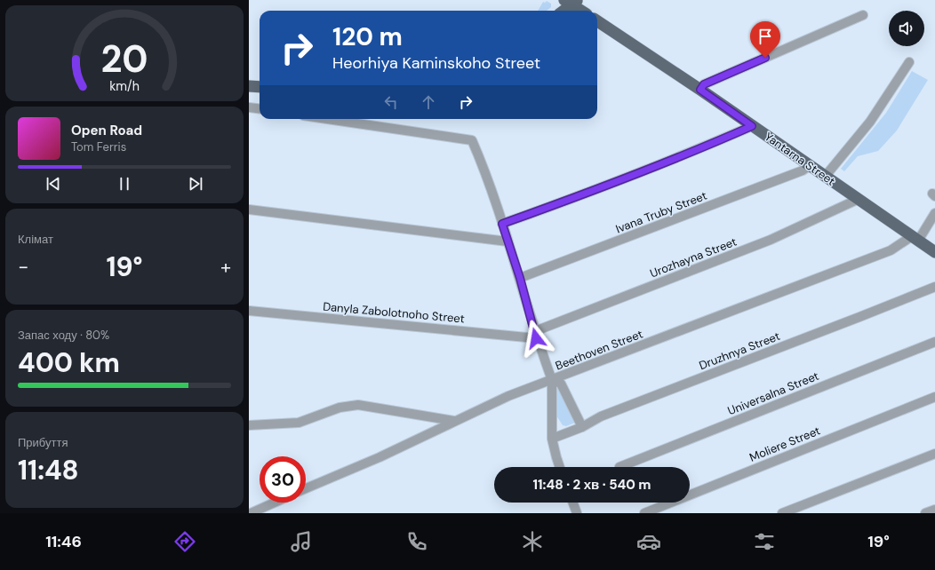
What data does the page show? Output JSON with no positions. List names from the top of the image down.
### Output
{
  "streets": {
    "main road": ["Yantarna Street"],
    "street": [
      "Ivana Truby Street",
      "Urozhayna Street",
      "Danyla Zabolotnoho Street",
      "Beethoven Street",
      "Druzhnya Street",
      "Universalna Street",
      "Moliere Street"
    ]
  },
  "crossings": [
    ["Yantarna Street", "Ivana Truby Street"],
    ["Yantarna Street", "Urozhayna Street"],
    ["Yantarna Street", "Beethoven Street"],
    ["Urozhayna Street", "Danyla Zabolotnoho Street"]
  ],
  "page": {
    "turn": ["120 m", "Heorhiya Kaminskoho Street"],
    "song": ["Open Road", "Tom Ferris"],
    "tile": [
      "Клімат",
      ["Запас ходу · 80%", "400 km"],
      ["Прибуття", "11:48"]
    ],
    "heat": ["−", "19°", "+"],
    "limit": "30",
    "trip": "11:48 · 2 хв · 540 m",
    "tabs": ["11:46", "19°"],
    "gauge": ["20", "km/h"]
  }
}
